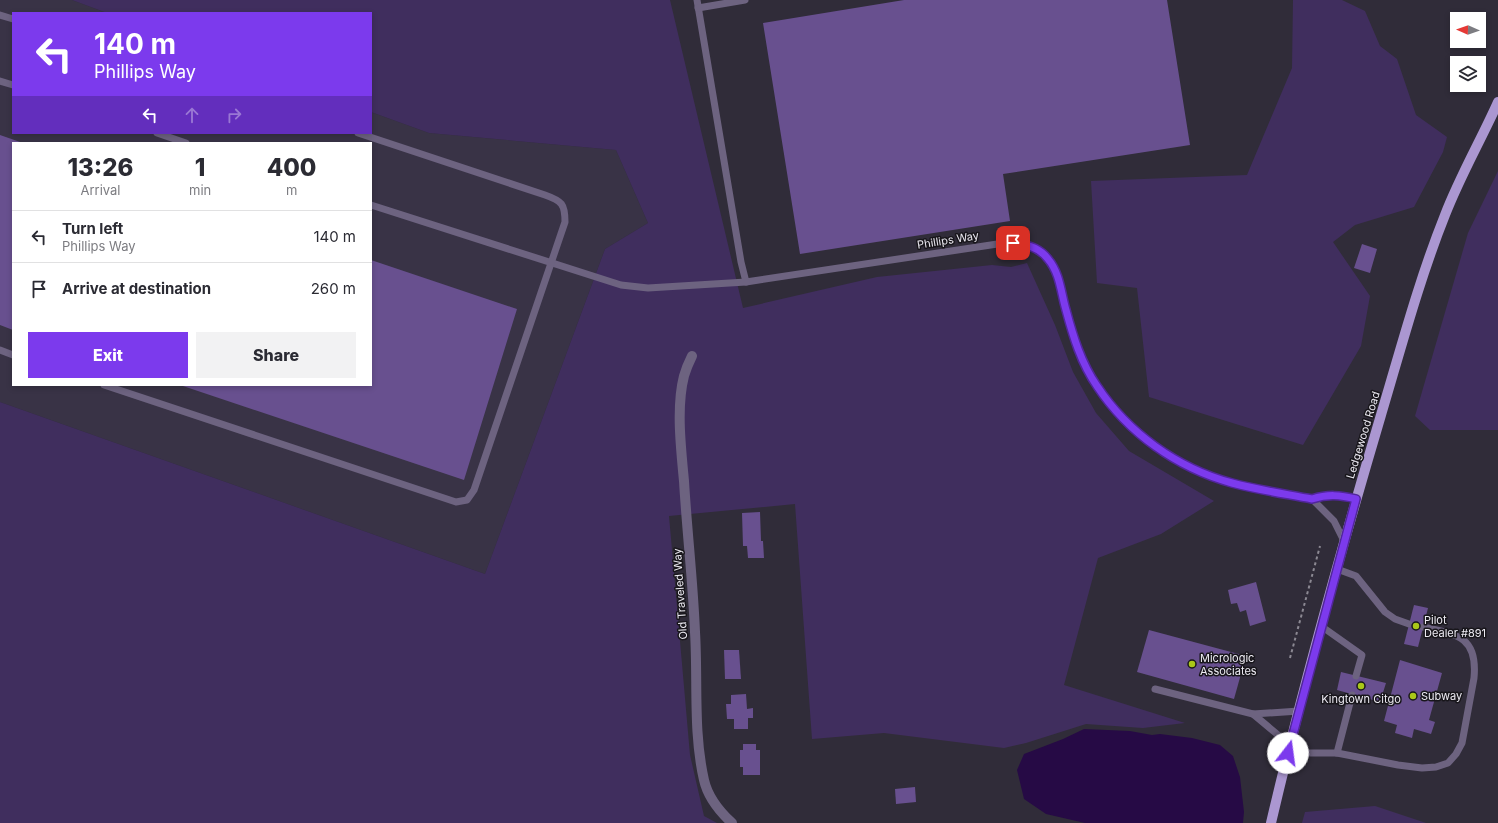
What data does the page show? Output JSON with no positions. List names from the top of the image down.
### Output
{
  "streets": {
    "main road": ["Ledgewood Road"],
    "street": ["Old Traveled Way"],
    "lane": ["Phillips Way"]
  },
  "crossings": [
    ["Phillips Way", "Ledgewood Road"]
  ],
  "places": [
    "Pilot Dealer #891",
    "Micrologic Associates",
    "Kingtown Citgo",
    "Subway"
  ],
  "north": "left",
  "page": {
    "turn": ["140 m", "Phillips Way"],
    "eta": [
      "13:26",
      "Arrival",
      "1",
      "min",
      "400",
      "m"
    ],
    "list": [
      {
        "name": "Turn left",
        "note": "Phillips Way",
        "value": "140 m"
      },
      {
        "name": "Arrive at destination",
        "value": "260 m"
      }
    ],
    "buttons": ["Exit", "Share"]
  }
}
